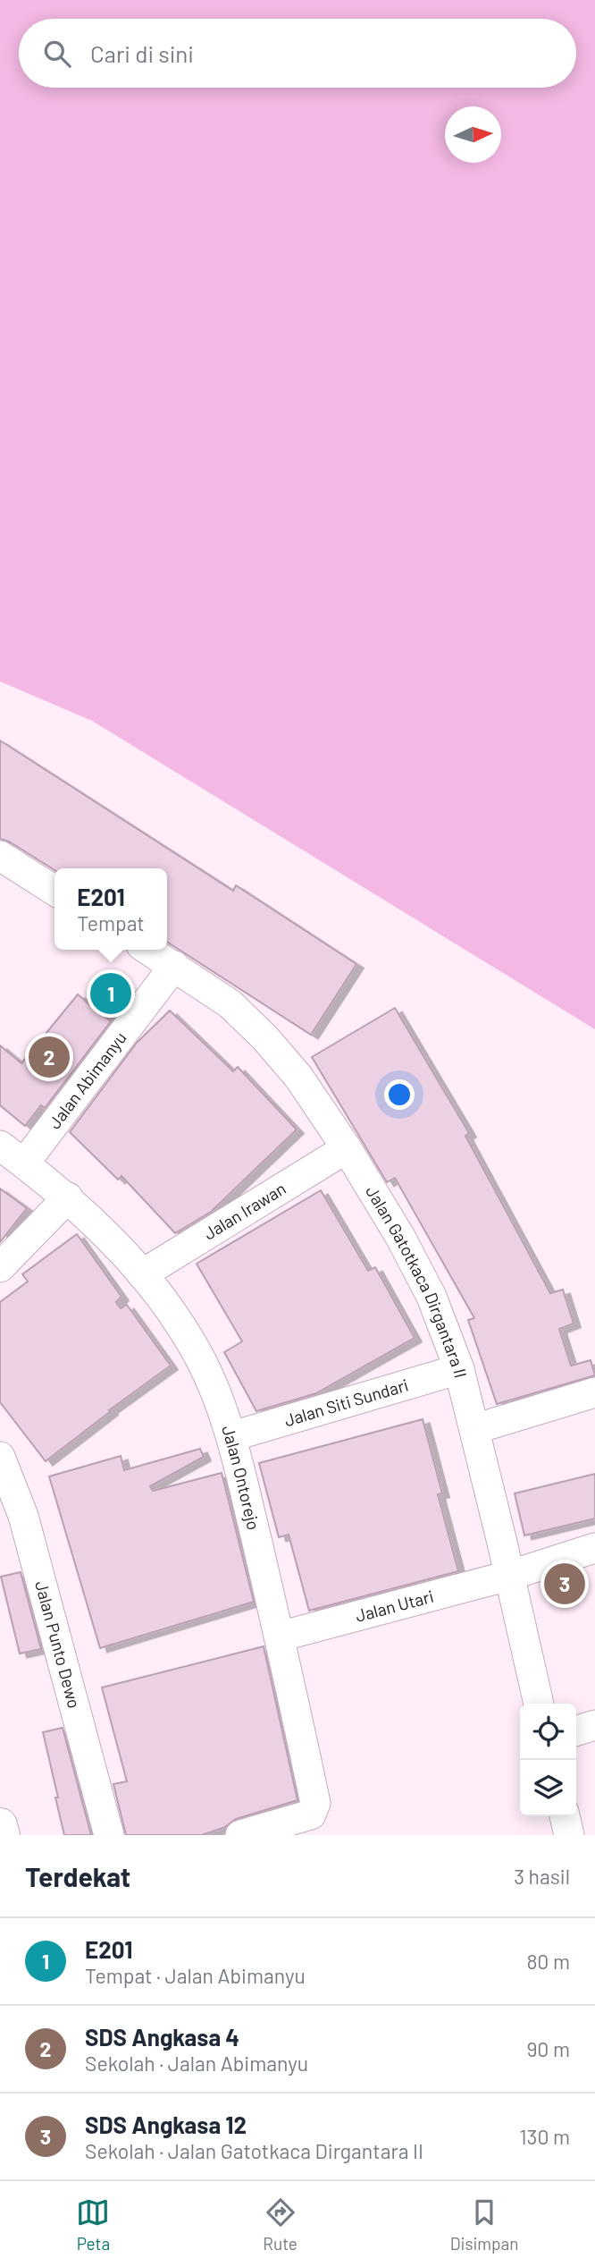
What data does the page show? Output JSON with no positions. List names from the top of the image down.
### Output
{
  "streets": {
    "street": [
      "Jalan Abimanyu",
      "Jalan Irawan",
      "Jalan Gatotkaca Dirgantara II",
      "Jalan Siti Sundari",
      "Jalan Ontorejo",
      "Jalan Utari",
      "Jalan Punto Dewo"
    ]
  },
  "crossings": [
    ["Jalan Abimanyu", "Jalan Gatotkaca Dirgantara II"],
    ["Jalan Abimanyu", "Jalan Ontorejo"],
    ["Jalan Irawan", "Jalan Gatotkaca Dirgantara II"],
    ["Jalan Irawan", "Jalan Ontorejo"],
    ["Jalan Gatotkaca Dirgantara II", "Jalan Siti Sundari"],
    ["Jalan Gatotkaca Dirgantara II", "Jalan Utari"],
    ["Jalan Siti Sundari", "Jalan Ontorejo"],
    ["Jalan Ontorejo", "Jalan Utari"]
  ],
  "north": "right",
  "page": {
    "search": "Cari di sini",
    "popup": ["E201", "Tempat"],
    "pins": ["1", "2", "3"],
    "heading": ["Terdekat", "3 hasil"],
    "list": [
      {
        "mark": "1",
        "name": "E201",
        "note": "Tempat · Jalan Abimanyu",
        "value": "80 m"
      },
      {
        "mark": "2",
        "name": "SDS Angkasa 4",
        "note": "Sekolah · Jalan Abimanyu",
        "value": "90 m"
      },
      {
        "mark": "3",
        "name": "SDS Angkasa 12",
        "note": "Sekolah · Jalan Gatotkaca Dirgantara II",
        "value": "130 m"
      }
    ],
    "nav": ["Peta", "Rute", "Disimpan"]
  }
}
